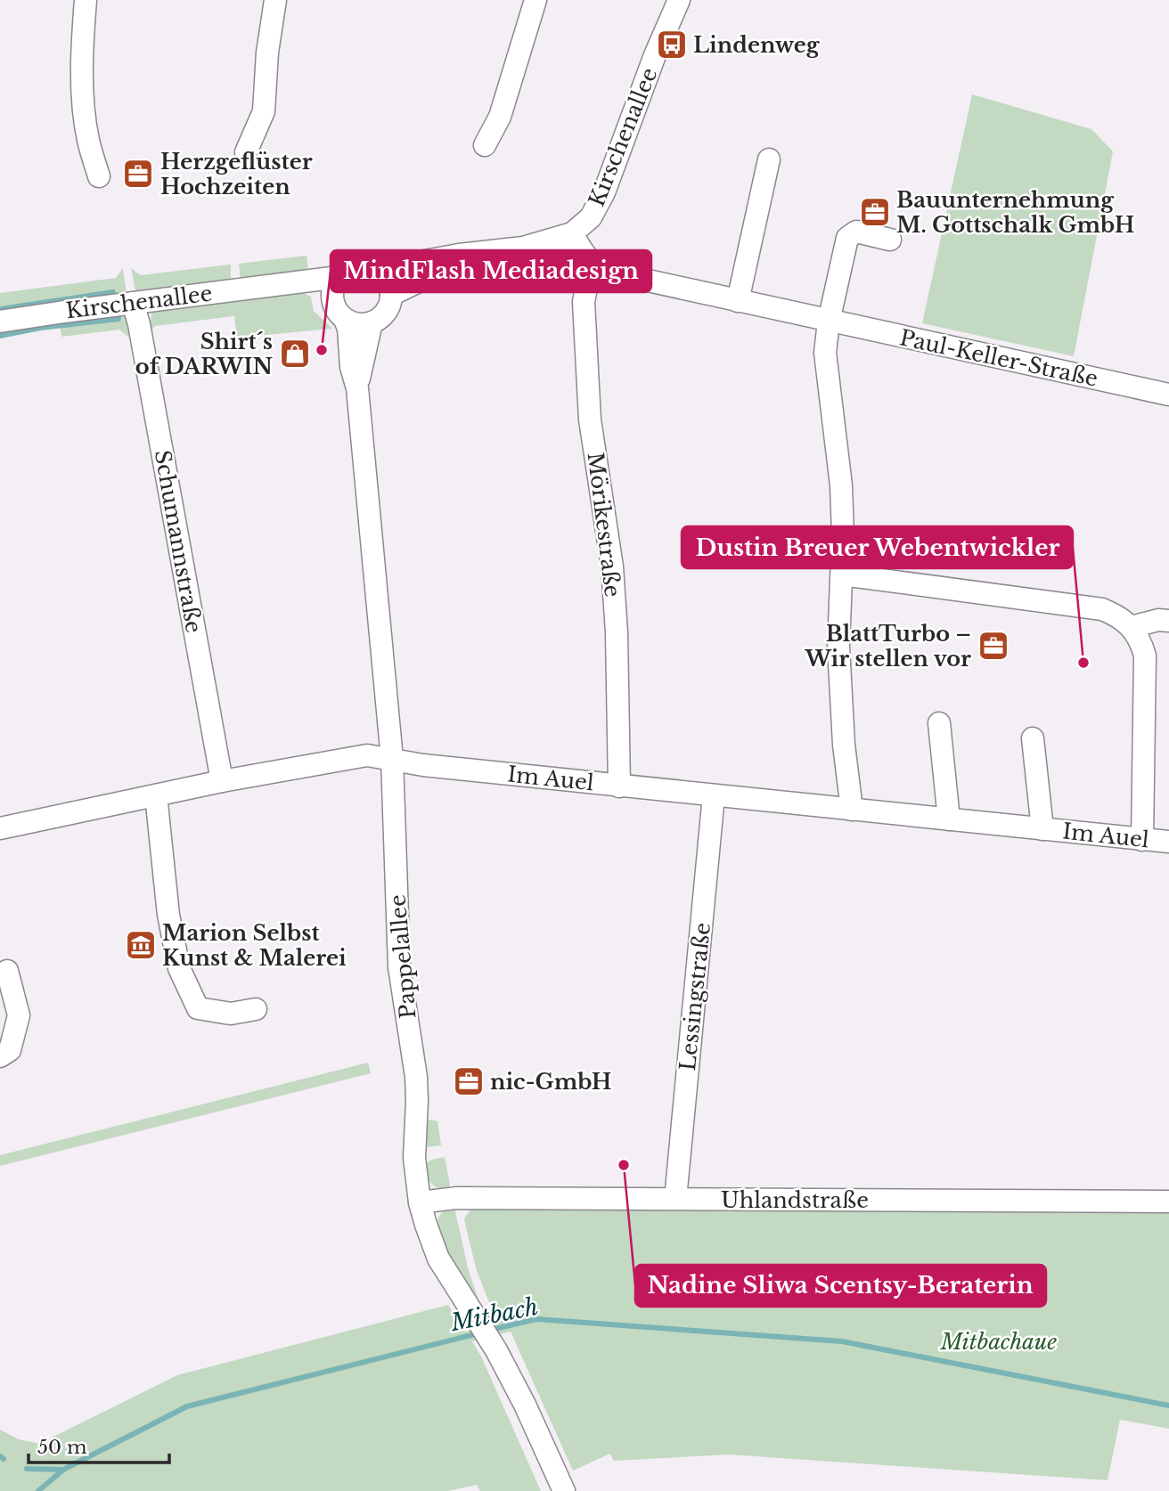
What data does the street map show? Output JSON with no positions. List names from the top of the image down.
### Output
{
  "streets": {
    "street": [
      "Kirschenallee",
      "Paul-Keller-Straße",
      "Mörikestraße",
      "Schumannstraße",
      "Im Auel",
      "Pappelallee",
      "Lessingstraße",
      "Uhlandstraße"
    ]
  },
  "crossings": [
    ["Kirschenallee", "Schumannstraße"],
    ["Kirschenallee", "Pappelallee"],
    ["Paul-Keller-Straße", "Mörikestraße"],
    ["Mörikestraße", "Im Auel"],
    ["Schumannstraße", "Im Auel"],
    ["Im Auel", "Pappelallee"],
    ["Im Auel", "Lessingstraße"],
    ["Pappelallee", "Uhlandstraße"],
    ["Lessingstraße", "Uhlandstraße"]
  ],
  "water": ["Mitbach"],
  "parks": ["Mitbachaue"],
  "places": {
    "bus stop": ["Lindenweg"],
    "office": [
      "Herzgeflüster Hochzeiten",
      "Bauunternehmung M. Gottschalk GmbH",
      "BlattTurbo – Wir stellen vor",
      "nic-GmbH"
    ],
    "other": ["MindFlash Mediadesign", "Dustin Breuer Webentwickler", "Nadine Sliwa Scentsy-Beraterin"],
    "shop": ["Shirt´s of DARWIN"],
    "museum": ["Marion Selbst Kunst & Malerei"]
  },
  "scale_bar": "50 m"
}
